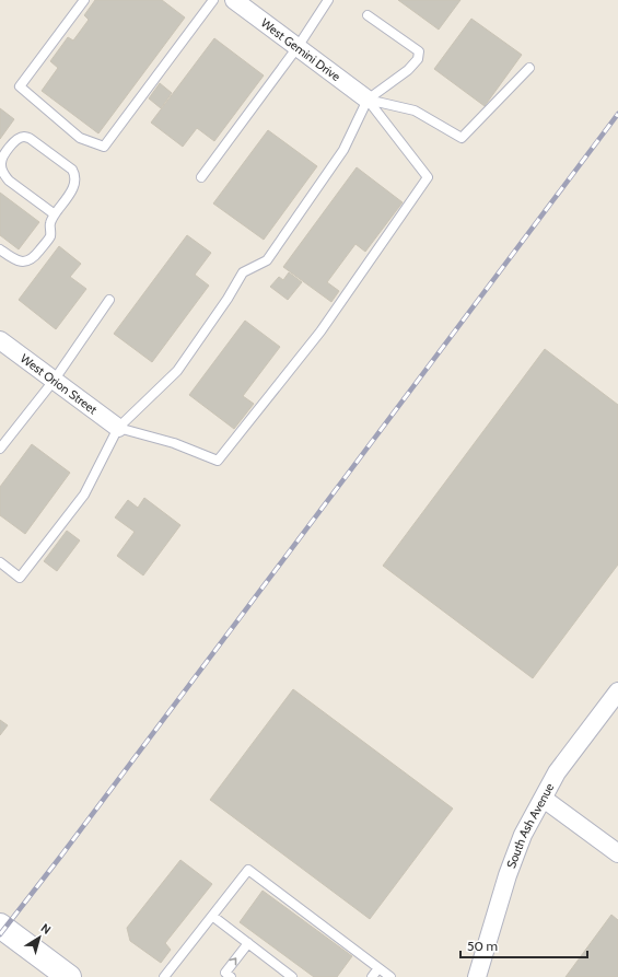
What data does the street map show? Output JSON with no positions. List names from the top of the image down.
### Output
{
  "streets": {
    "street": ["West Gemini Drive", "West Orion Street", "South Ash Avenue"]
  },
  "scale_bar": "50 m",
  "north": "top right"
}
